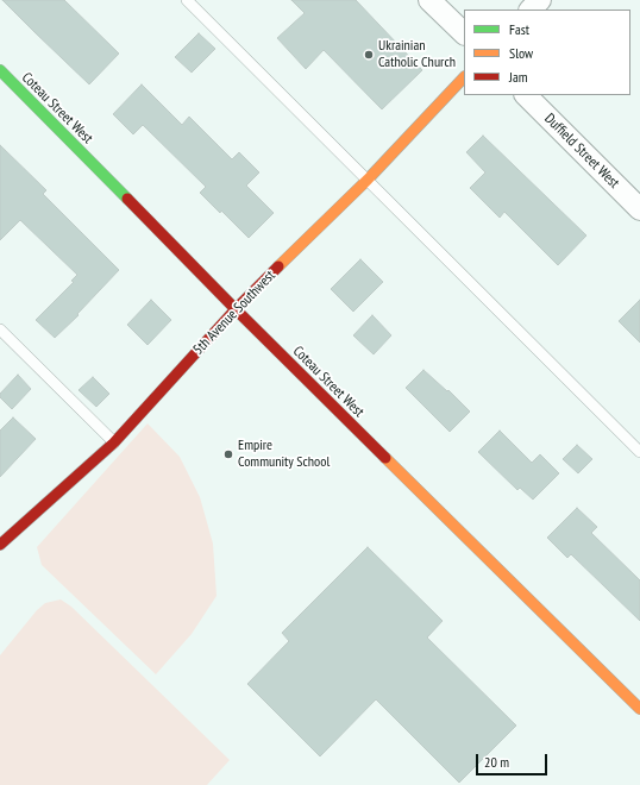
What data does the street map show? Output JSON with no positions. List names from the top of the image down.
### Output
{
  "streets": {
    "street": ["Coteau Street West", "Duffield Street West", "5th Avenue Southwest"]
  },
  "crossings": [
    ["Coteau Street West", "5th Avenue Southwest"]
  ],
  "places": ["Ukrainian Catholic Church", "Empire Community School"],
  "legend": ["Fast", "Slow", "Jam"],
  "scale_bar": "20 m"
}
